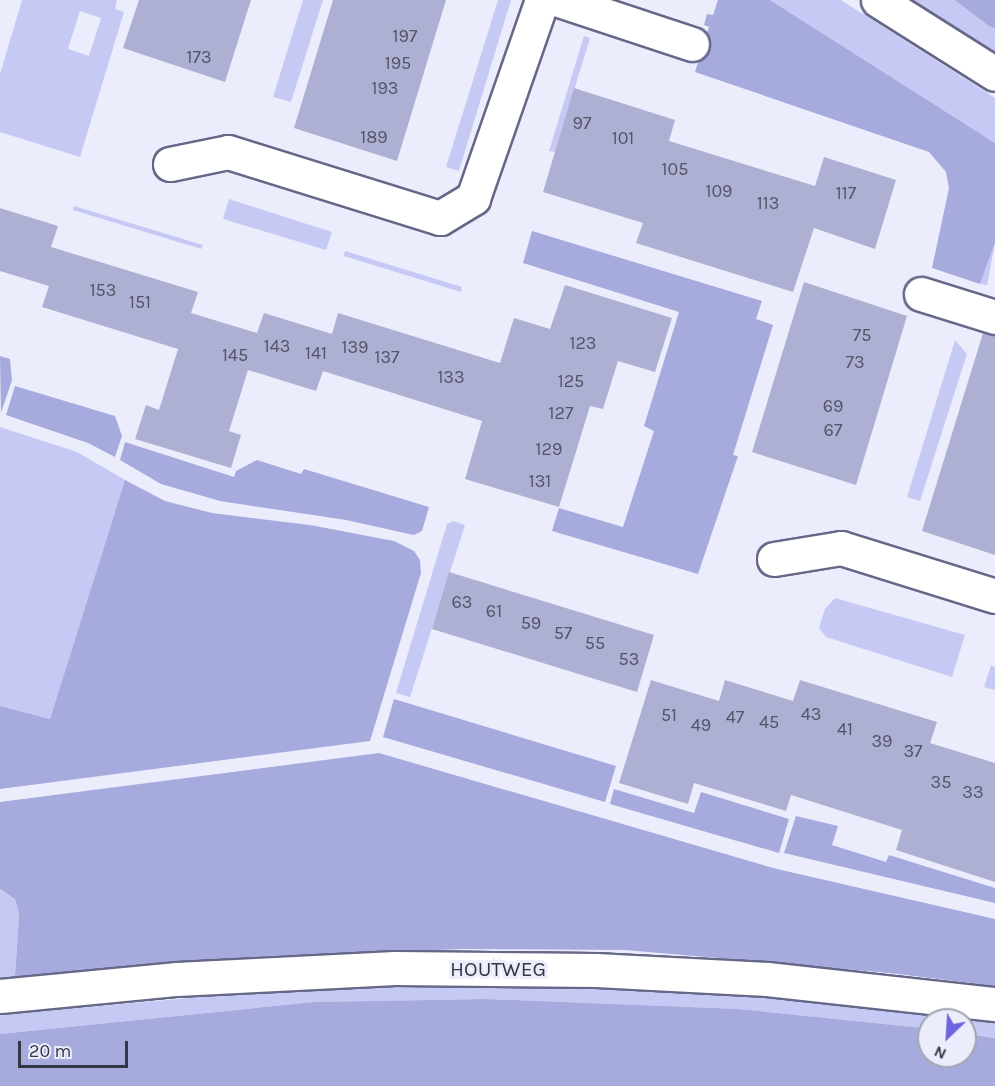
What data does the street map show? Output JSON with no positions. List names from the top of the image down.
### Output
{
  "streets": {
    "street": ["HOUTWEG"]
  },
  "house_numbers": [
    "197",
    "173",
    "195",
    "193",
    "97",
    "189",
    "101",
    "105",
    "109",
    "117",
    "113",
    "153",
    "151",
    "75",
    "123",
    "143",
    "139",
    "141",
    "145",
    "137",
    "73",
    "133",
    "125",
    "69",
    "127",
    "67",
    "129",
    "131",
    "63",
    "61",
    "59",
    "57",
    "55",
    "53",
    "43",
    "51",
    "47",
    "45",
    "49",
    "41",
    "39",
    "37",
    "35",
    "33"
  ],
  "scale_bar": "20 m",
  "north": "bottom left"
}
